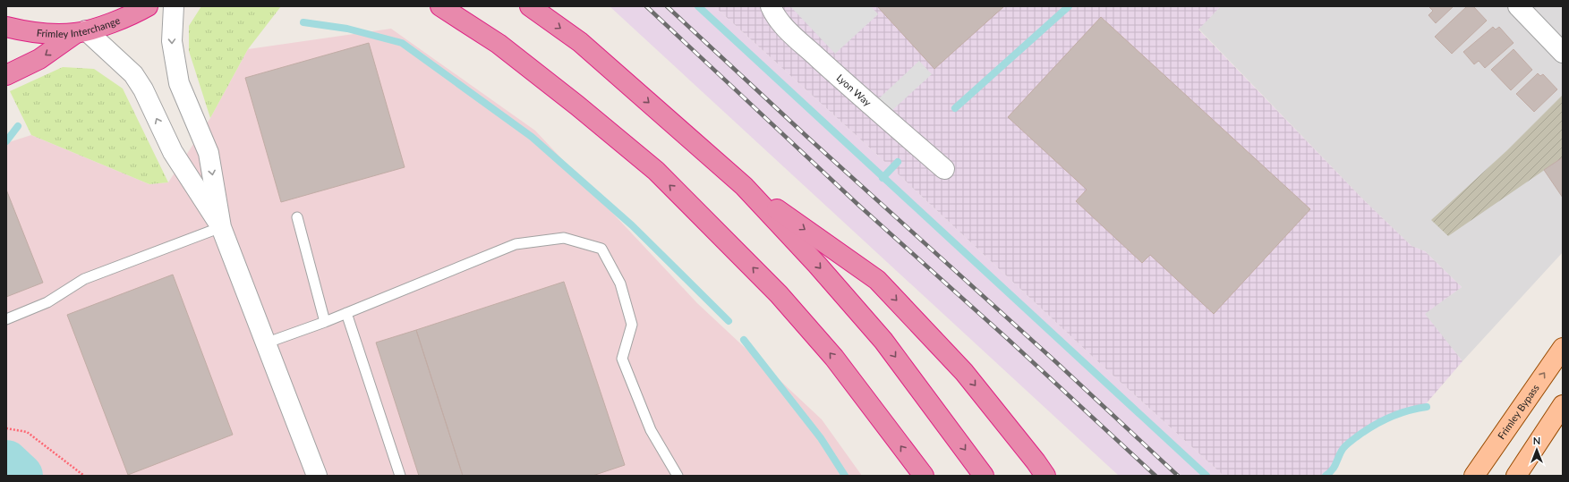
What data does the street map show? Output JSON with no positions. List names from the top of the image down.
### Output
{
  "streets": {
    "highway": ["Frimley Interchange"],
    "main road": ["Frimley Bypass"],
    "street": ["Lyon Way"]
  },
  "north": "top"
}
